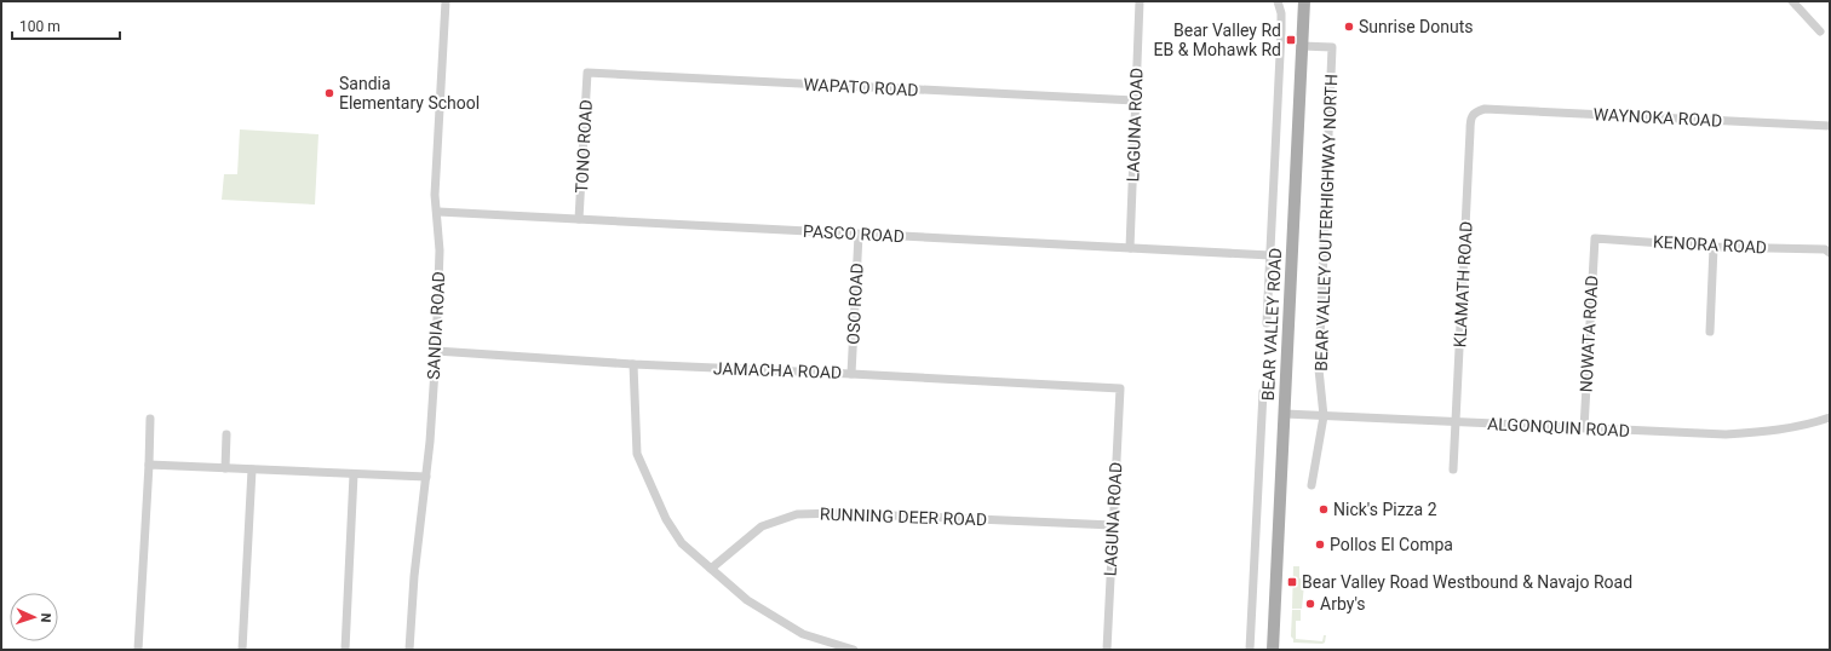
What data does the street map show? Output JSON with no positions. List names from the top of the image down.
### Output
{
  "streets": {
    "main road": ["BEAR VALLEY ROAD"],
    "street": [
      "WAPATO ROAD",
      "WAYNOKA ROAD",
      "LAGUNA ROAD",
      "TONO ROAD",
      "BEAR VALLEY OUTERHIGHWAY NORTH",
      "PASCO ROAD",
      "KENORA ROAD",
      "KLAMATH ROAD",
      "OSO ROAD",
      "SANDIA ROAD",
      "NOWATA ROAD",
      "JAMACHA ROAD",
      "ALGONQUIN ROAD",
      "RUNNING DEER ROAD"
    ]
  },
  "crossings": [
    ["WAPATO ROAD", "LAGUNA ROAD"],
    ["WAPATO ROAD", "TONO ROAD"],
    ["WAYNOKA ROAD", "KLAMATH ROAD"],
    ["LAGUNA ROAD", "PASCO ROAD"],
    ["LAGUNA ROAD", "JAMACHA ROAD"],
    ["LAGUNA ROAD", "RUNNING DEER ROAD"],
    ["TONO ROAD", "PASCO ROAD"],
    ["BEAR VALLEY OUTERHIGHWAY NORTH", "BEAR VALLEY ROAD"],
    ["BEAR VALLEY OUTERHIGHWAY NORTH", "ALGONQUIN ROAD"],
    ["PASCO ROAD", "OSO ROAD"],
    ["PASCO ROAD", "SANDIA ROAD"],
    ["KENORA ROAD", "NOWATA ROAD"],
    ["KLAMATH ROAD", "ALGONQUIN ROAD"],
    ["OSO ROAD", "JAMACHA ROAD"],
    ["BEAR VALLEY ROAD", "ALGONQUIN ROAD"],
    ["SANDIA ROAD", "JAMACHA ROAD"],
    ["NOWATA ROAD", "ALGONQUIN ROAD"]
  ],
  "places": {
    "other": [
      "Sunrise Donuts",
      "Sandia Elementary School",
      "Nick's Pizza 2",
      "Pollos El Compa",
      "Arby's"
    ],
    "transit": ["Bear Valley Rd EB & Mohawk Rd", "Bear Valley Road Westbound & Navajo Road"]
  },
  "scale_bar": "100 m",
  "north": "right"
}
